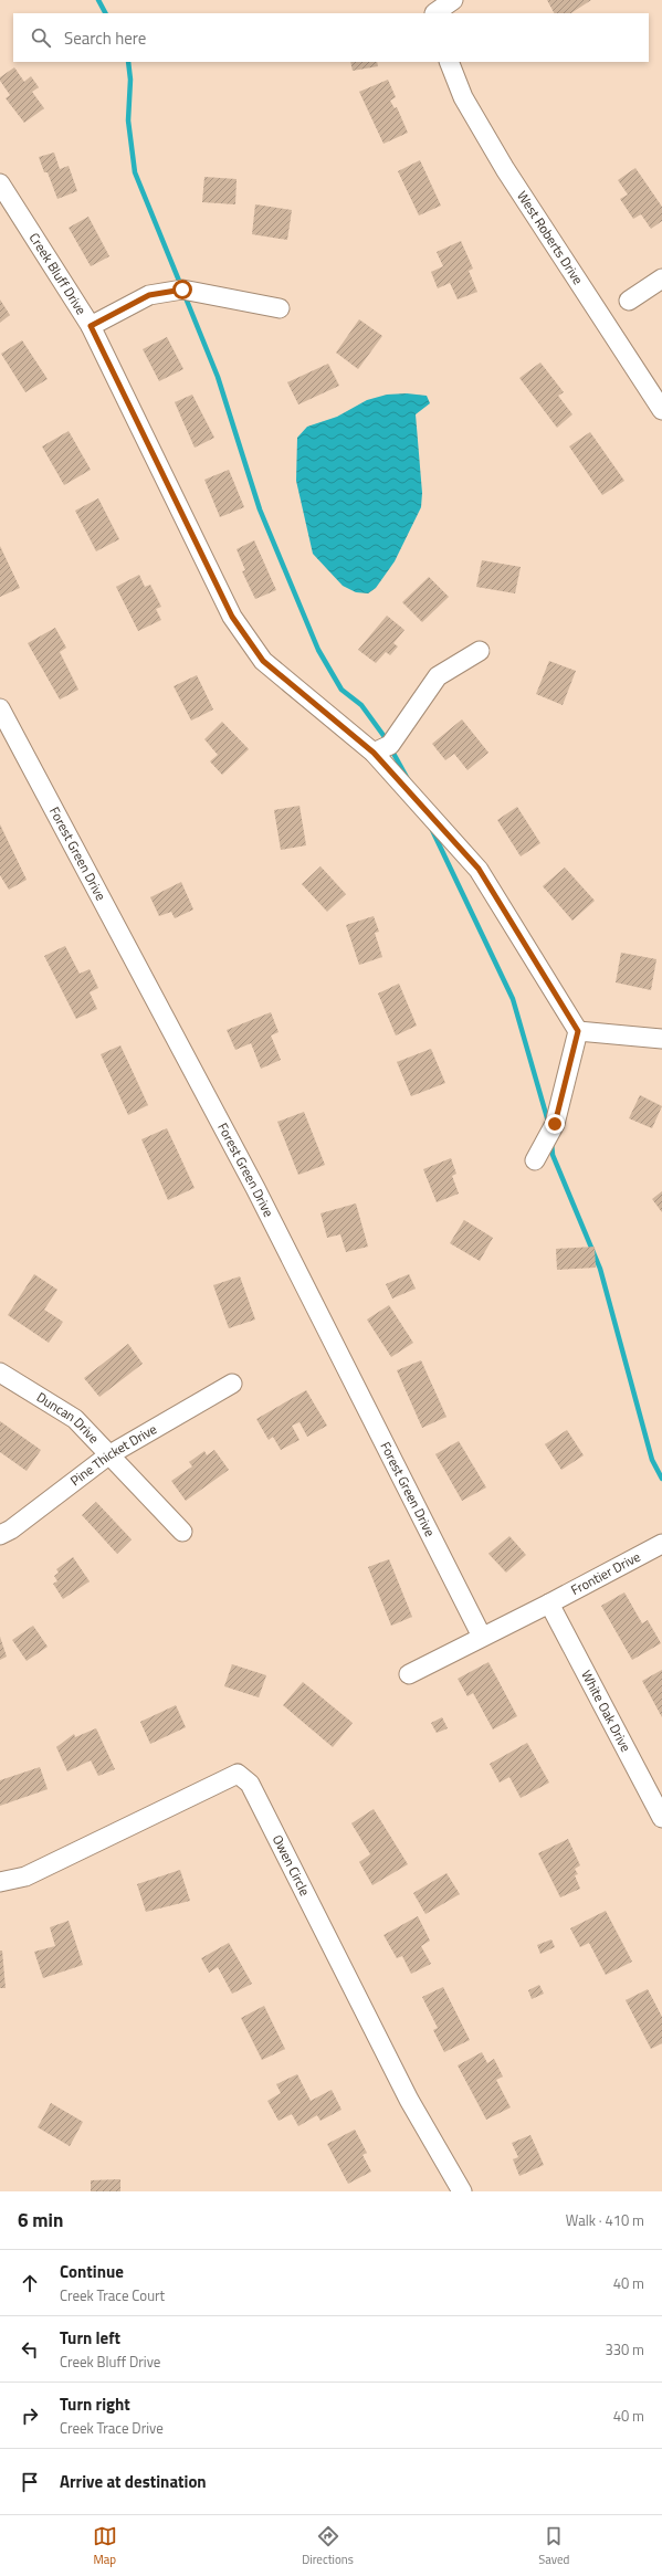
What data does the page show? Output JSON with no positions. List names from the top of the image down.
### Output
{
  "streets": {
    "street": [
      "West Roberts Drive",
      "Creek Bluff Drive",
      "Forest Green Drive",
      "Duncan Drive",
      "Pine Thicket Drive",
      "Frontier Drive",
      "White Oak Drive",
      "Owen Circle"
    ]
  },
  "crossings": [
    ["Forest Green Drive", "Frontier Drive"],
    ["Duncan Drive", "Pine Thicket Drive"],
    ["Frontier Drive", "White Oak Drive"]
  ],
  "page": {
    "search": "Search here",
    "heading": ["6 min", "Walk · 410 m"],
    "list": [
      ["Continue", "Creek Trace Court", "40 m"],
      ["Turn left", "Creek Bluff Drive", "330 m"],
      ["Turn right", "Creek Trace Drive", "40 m"],
      "Arrive at destination"
    ],
    "nav": ["Map", "Directions", "Saved"]
  }
}
